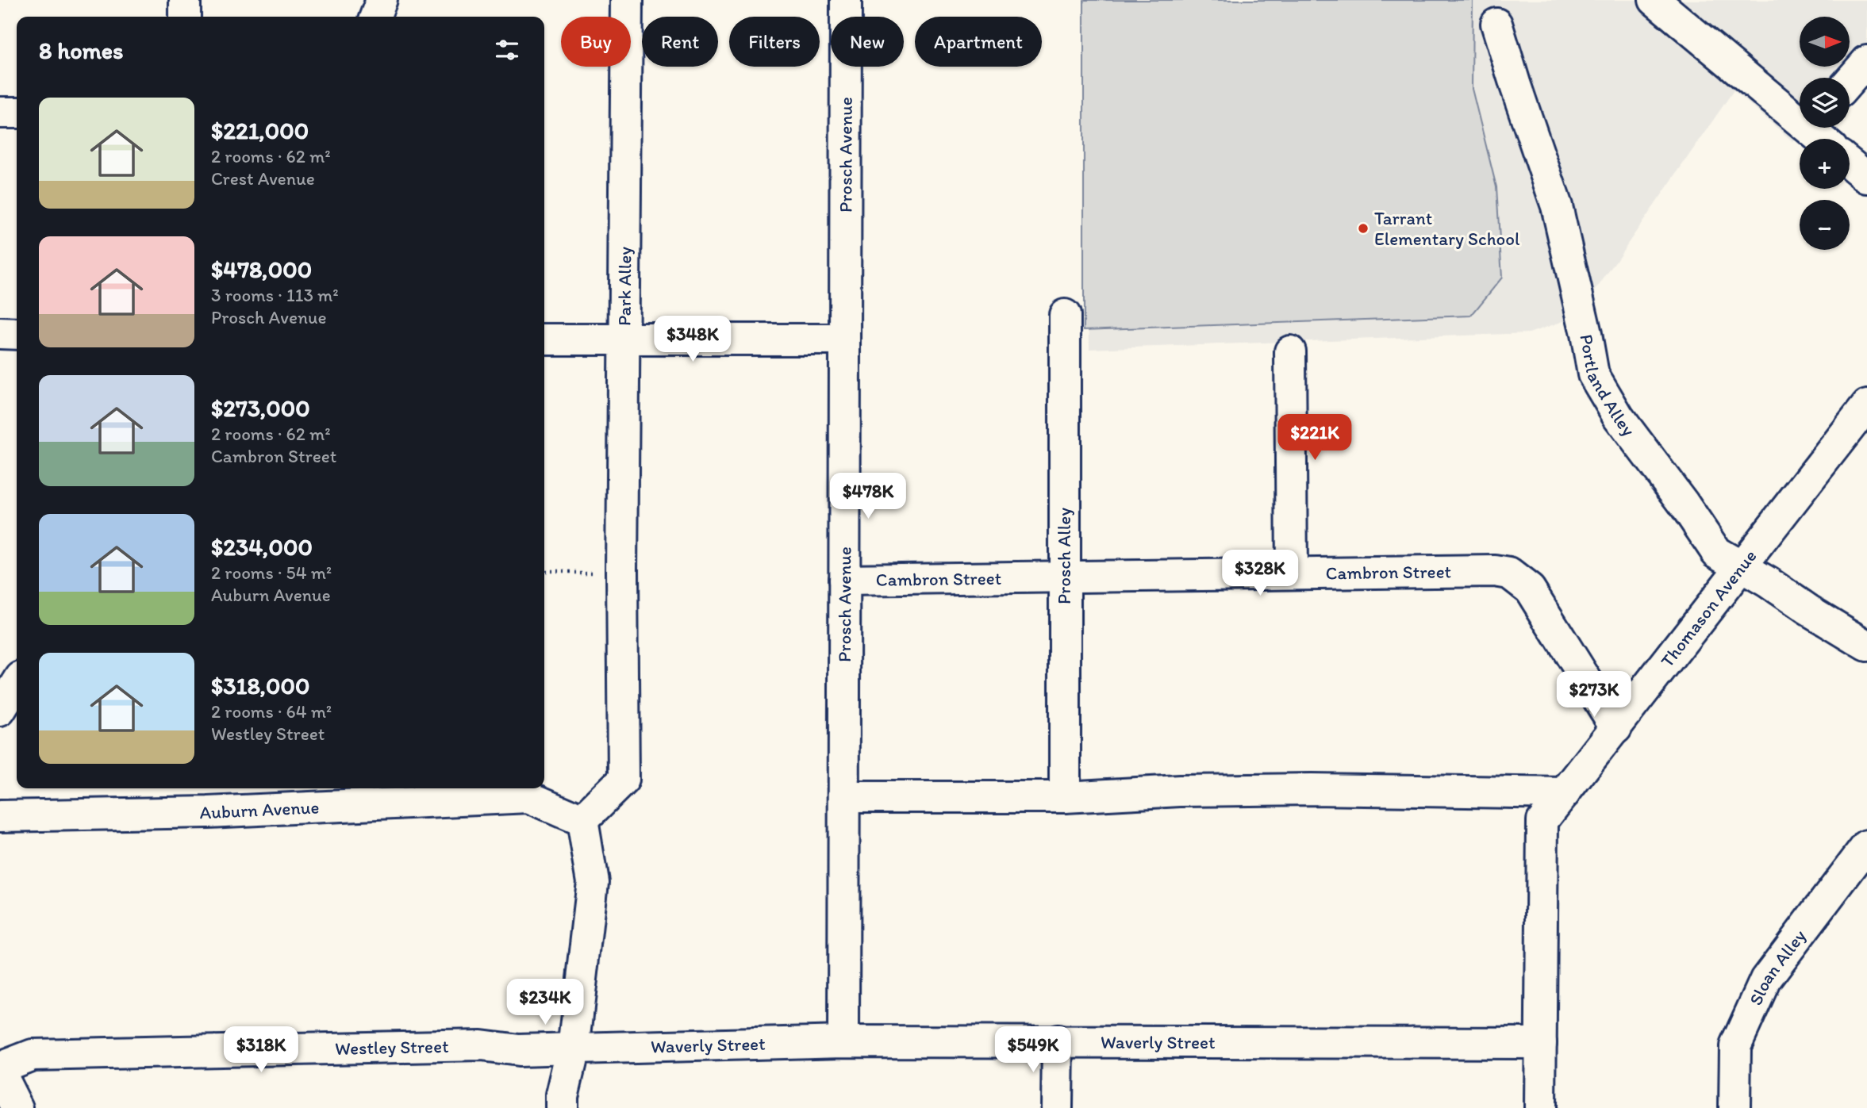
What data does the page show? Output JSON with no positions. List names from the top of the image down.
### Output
{
  "streets": {
    "street": [
      "Prosch Avenue",
      "Park Alley",
      "Portland Alley",
      "Prosch Alley",
      "Cambron Street",
      "Thomason Avenue",
      "Auburn Avenue",
      "Sloan Alley",
      "Waverly Street",
      "Westley Street"
    ]
  },
  "crossings": [
    ["Prosch Avenue", "Cambron Street"],
    ["Prosch Avenue", "Waverly Street"],
    ["Park Alley", "Auburn Avenue"],
    ["Portland Alley", "Thomason Avenue"],
    ["Prosch Alley", "Cambron Street"],
    ["Cambron Street", "Thomason Avenue"],
    ["Thomason Avenue", "Waverly Street"],
    ["Waverly Street", "Westley Street"]
  ],
  "places": ["Tarrant Elementary School"],
  "north": "right",
  "page": {
    "map_buttons": ["+", "−"],
    "chip": [
      "Buy",
      "Rent",
      "Filters",
      "New",
      "Apartment"
    ],
    "heading": "8 homes",
    "list": [
      {
        "name": "$221,000",
        "note": "2 rooms · 62 m² · Crest Avenue"
      },
      {
        "name": "$478,000",
        "note": "3 rooms · 113 m² · Prosch Avenue"
      },
      {
        "name": "$273,000",
        "note": "2 rooms · 62 m² · Cambron Street"
      },
      {
        "name": "$234,000",
        "note": "2 rooms · 54 m² · Auburn Avenue"
      },
      {
        "name": "$318,000",
        "note": "2 rooms · 64 m² · Westley Street"
      }
    ],
    "price": [
      "$348K",
      "$221K",
      "$478K",
      "$328K",
      "$273K",
      "$234K",
      "$318K",
      "$549K"
    ]
  }
}
